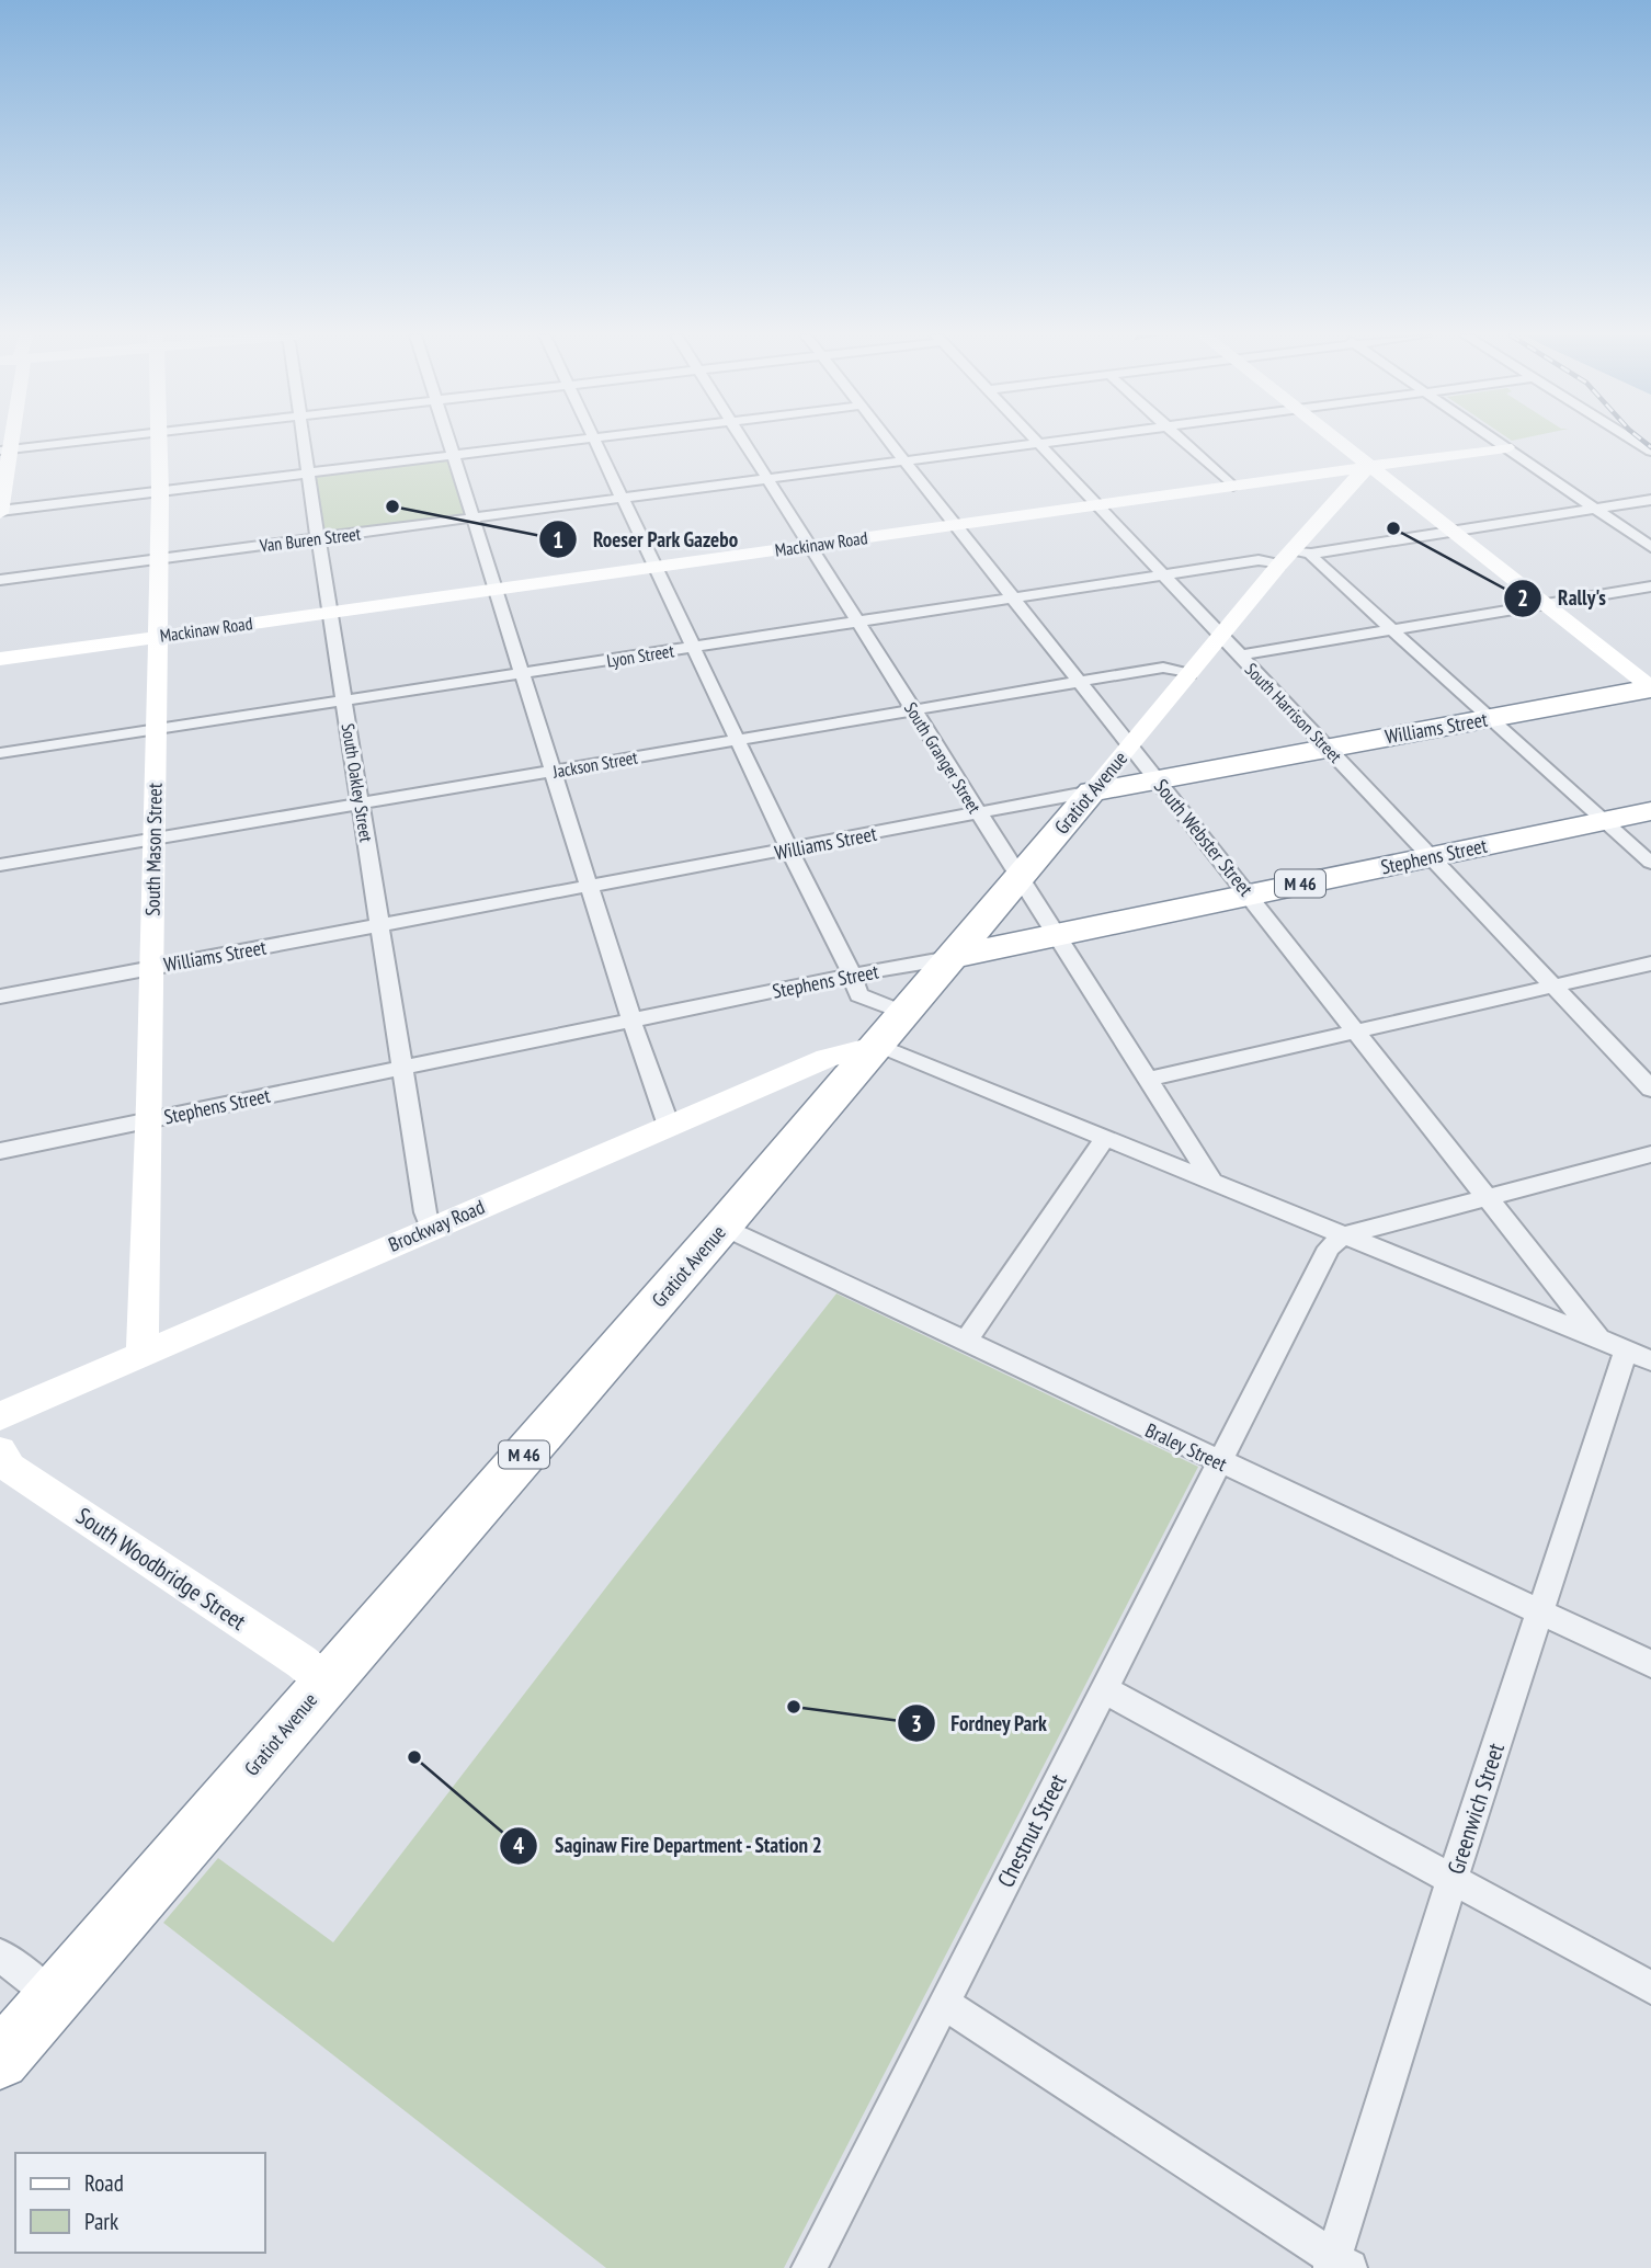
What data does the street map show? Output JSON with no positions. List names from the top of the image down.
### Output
{
  "streets": {
    "highway": [
      "Williams Street",
      "Gratiot Avenue",
      "Stephens Street",
      "M 46"
    ],
    "main road": ["South Mason Street"],
    "street": [
      "Van Buren Street",
      "Mackinaw Road",
      "Lyon Street",
      "South Harrison Street",
      "South Granger Street",
      "Jackson Street",
      "South Oakley Street",
      "South Webster Street",
      "Brockway Road",
      "Braley Street",
      "South Woodbridge Street",
      "Greenwich Street",
      "Chestnut Street"
    ]
  },
  "crossings": [
    ["Van Buren Street", "South Harrison Street"],
    ["Van Buren Street", "South Granger Street"],
    ["Van Buren Street", "South Oakley Street"],
    ["Van Buren Street", "South Webster Street"],
    ["Van Buren Street", "South Mason Street"],
    ["Mackinaw Road", "South Harrison Street"],
    ["Mackinaw Road", "South Granger Street"],
    ["Mackinaw Road", "South Oakley Street"],
    ["Mackinaw Road", "Gratiot Avenue"],
    ["Mackinaw Road", "South Webster Street"],
    ["Mackinaw Road", "South Mason Street"],
    ["Lyon Street", "South Harrison Street"],
    ["Lyon Street", "South Granger Street"],
    ["Lyon Street", "South Oakley Street"],
    ["Lyon Street", "Gratiot Avenue"],
    ["Lyon Street", "South Webster Street"],
    ["Lyon Street", "South Mason Street"],
    ["South Harrison Street", "Williams Street"],
    ["South Harrison Street", "Gratiot Avenue"],
    ["South Harrison Street", "Stephens Street"],
    ["Williams Street", "South Granger Street"],
    ["Williams Street", "South Oakley Street"],
    ["Williams Street", "Gratiot Avenue"],
    ["Williams Street", "South Webster Street"],
    ["Williams Street", "South Mason Street"],
    ["South Granger Street", "Jackson Street"],
    ["South Granger Street", "Gratiot Avenue"],
    ["South Granger Street", "Stephens Street"],
    ["Jackson Street", "South Oakley Street"],
    ["Jackson Street", "Gratiot Avenue"],
    ["Jackson Street", "South Webster Street"],
    ["Jackson Street", "South Mason Street"],
    ["South Oakley Street", "Stephens Street"],
    ["South Oakley Street", "Brockway Road"],
    ["Gratiot Avenue", "South Webster Street"],
    ["Gratiot Avenue", "Stephens Street"],
    ["Gratiot Avenue", "Brockway Road"],
    ["Gratiot Avenue", "Braley Street"],
    ["Gratiot Avenue", "South Woodbridge Street"],
    ["South Webster Street", "Stephens Street"],
    ["South Webster Street", "Greenwich Street"],
    ["South Mason Street", "Stephens Street"],
    ["South Mason Street", "Brockway Road"],
    ["Braley Street", "Greenwich Street"],
    ["Braley Street", "Chestnut Street"]
  ],
  "places": [
    "Roeser Park Gazebo",
    "Rally's",
    "Fordney Park",
    "Saginaw Fire Department - Station 2"
  ],
  "legend": ["Road", "Park"]
}
